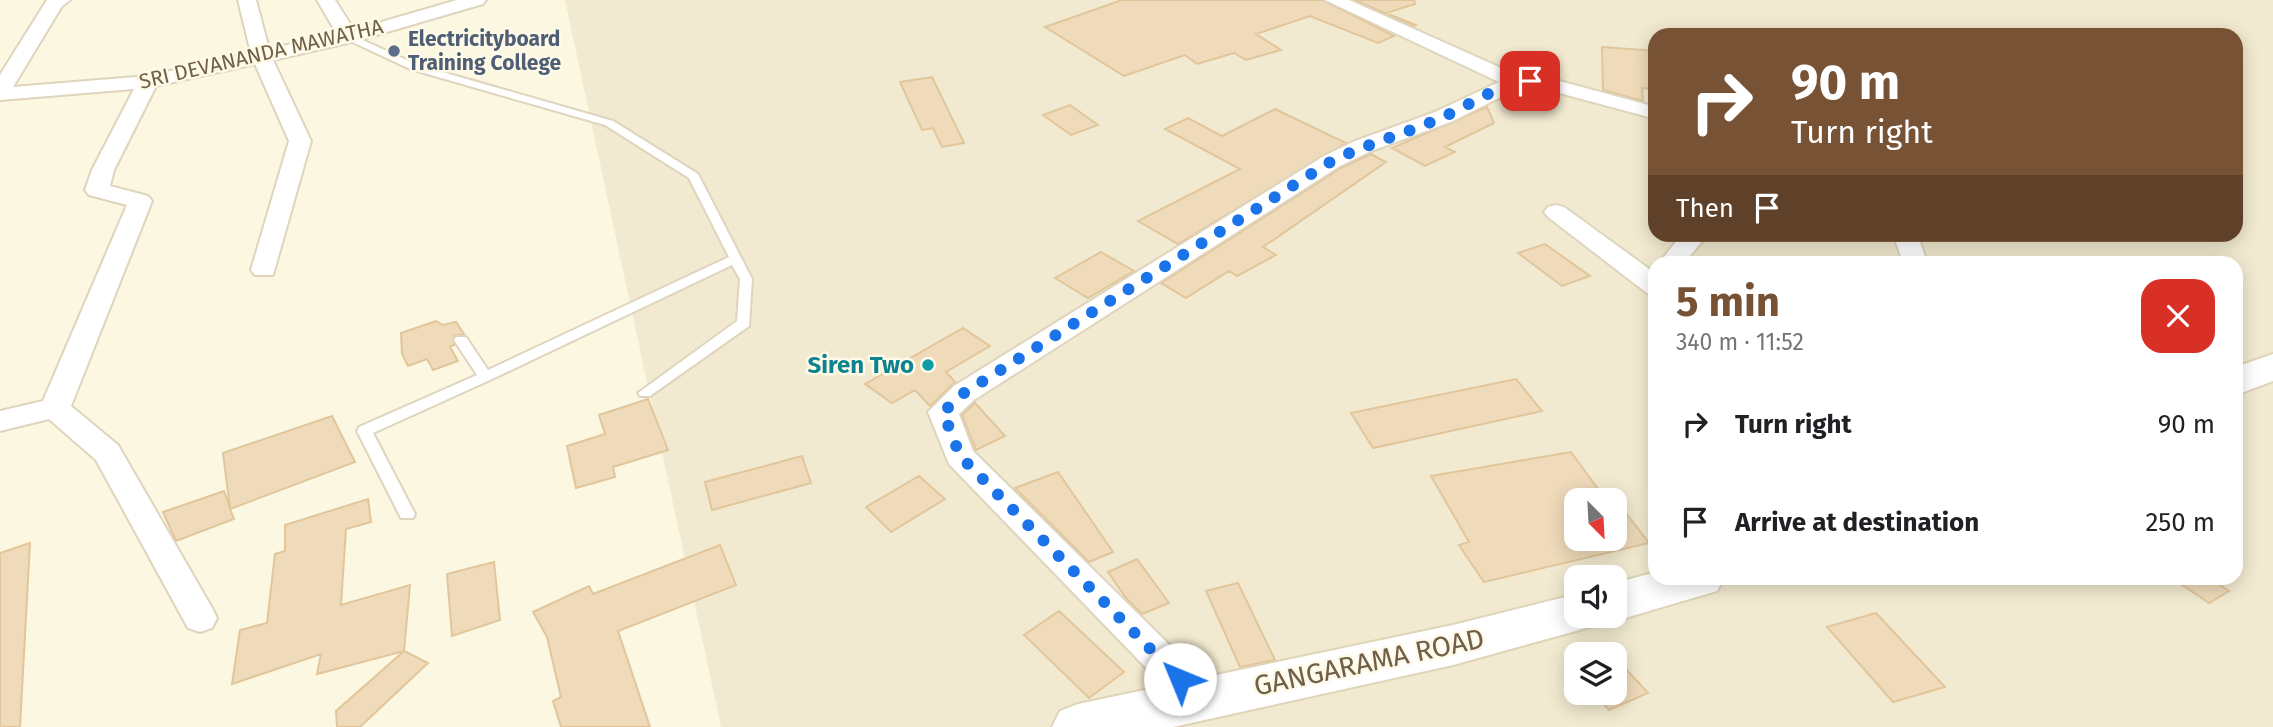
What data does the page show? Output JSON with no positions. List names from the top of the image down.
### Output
{
  "streets": {
    "street": ["SRI DEVANANDA MAWATHA", "GANGARAMA ROAD"]
  },
  "places": ["Electricityboard Training College", "Siren Two"],
  "north": "bottom right",
  "page": {
    "turn": ["90 m", "Turn right"],
    "then": "Then",
    "heading": ["5 min", "340 m · 11:52"],
    "list": [
      {
        "name": "Turn right",
        "value": "90 m"
      },
      {
        "name": "Arrive at destination",
        "value": "250 m"
      }
    ]
  }
}
